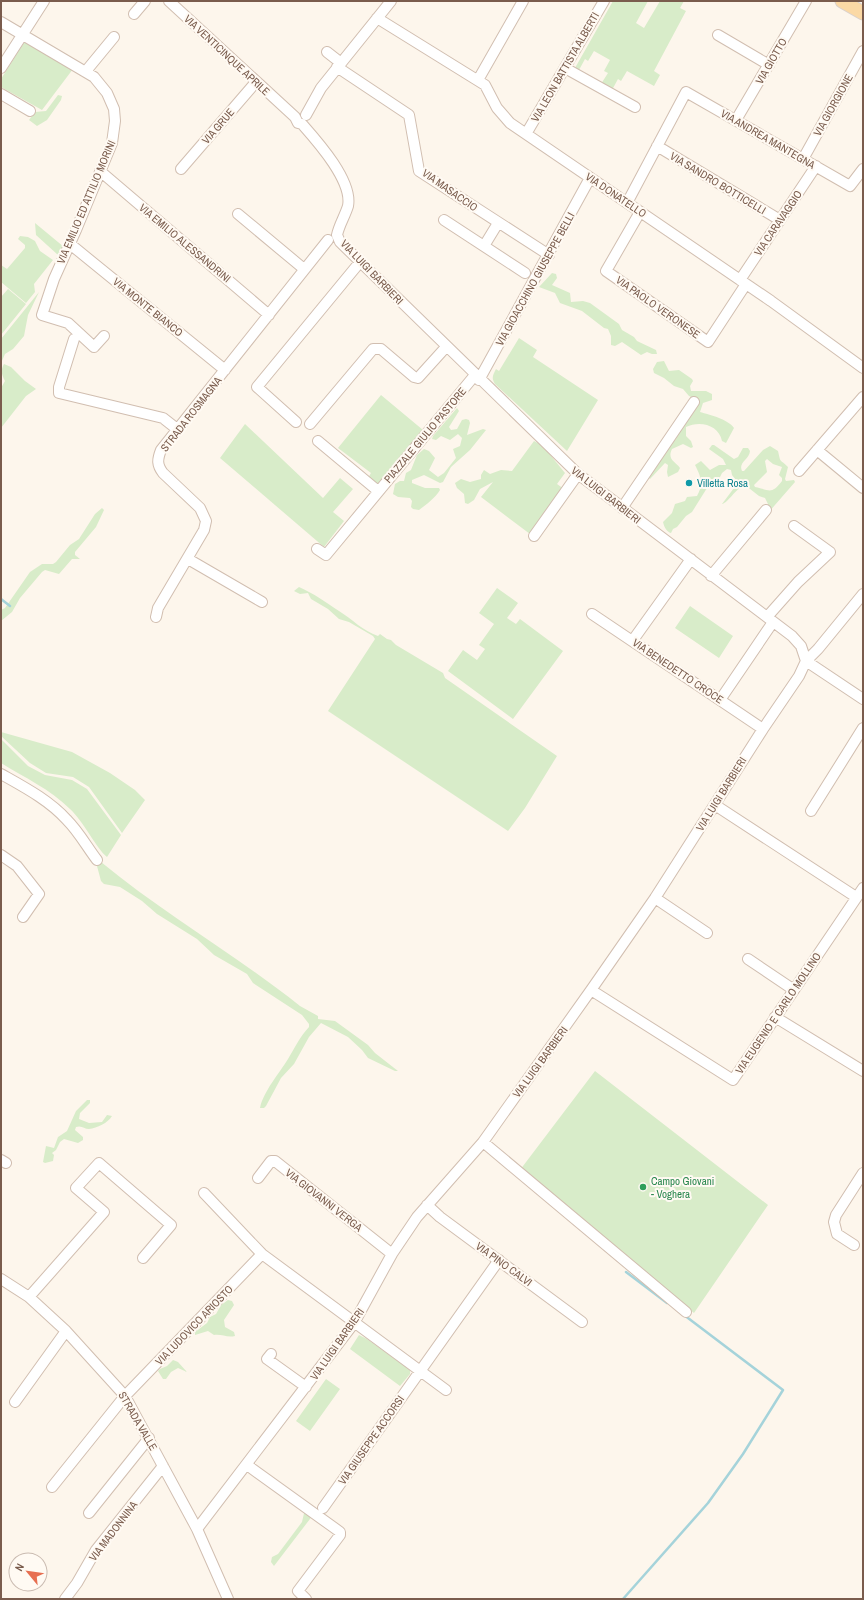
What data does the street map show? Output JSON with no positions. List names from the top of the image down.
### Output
{
  "streets": {
    "street": [
      "VIA VENTICINQUE APRILE",
      "VIA GIOTTO",
      "VIA LEON BATTISTA ALBERTI",
      "VIA GIORGIONE",
      "VIA GRUE",
      "VIA ANDREA MANTEGNA",
      "VIA SANDRO BOTTICELLI",
      "VIA MASACCIO",
      "VIA DONATELLO",
      "VIA EMILIO ED ATTILIO MORINI",
      "VIA CARAVAGGIO",
      "VIA EMILIO ALESSANDRINI",
      "VIA LUIGI BARBIERI",
      "VIA GIOACCHINO GIUSEPPE BELLI",
      "VIA MONTE BIANCO",
      "VIA PAOLO VERONESE",
      "STRADA ROSMAGNA",
      "PIAZZALE GIULIO PASTORE",
      "VIA BENEDETTO CROCE",
      "VIA EUGENIO E CARLO MOLLINO",
      "VIA GIOVANNI VERGA",
      "VIA PINO CALVI",
      "VIA LUDOVICO ARIOSTO",
      "STRADA VALLE",
      "VIA GIUSEPPE ACCORSI",
      "VIA MADONNINA"
    ]
  },
  "crossings": [
    ["VIA VENTICINQUE APRILE", "VIA GRUE"],
    ["VIA VENTICINQUE APRILE", "VIA LUIGI BARBIERI"],
    ["VIA GIOTTO", "VIA ANDREA MANTEGNA"],
    ["VIA LEON BATTISTA ALBERTI", "VIA DONATELLO"],
    ["VIA GIORGIONE", "VIA ANDREA MANTEGNA"],
    ["VIA ANDREA MANTEGNA", "VIA SANDRO BOTTICELLI"],
    ["VIA ANDREA MANTEGNA", "VIA CARAVAGGIO"],
    ["VIA SANDRO BOTTICELLI", "VIA CARAVAGGIO"],
    ["VIA MASACCIO", "VIA GIOACCHINO GIUSEPPE BELLI"],
    ["VIA DONATELLO", "VIA CARAVAGGIO"],
    ["VIA DONATELLO", "VIA GIOACCHINO GIUSEPPE BELLI"],
    ["VIA DONATELLO", "VIA PAOLO VERONESE"],
    ["VIA EMILIO ED ATTILIO MORINI", "VIA EMILIO ALESSANDRINI"],
    ["VIA EMILIO ED ATTILIO MORINI", "VIA MONTE BIANCO"],
    ["VIA CARAVAGGIO", "VIA PAOLO VERONESE"],
    ["VIA EMILIO ALESSANDRINI", "STRADA ROSMAGNA"],
    ["VIA LUIGI BARBIERI", "VIA GIOACCHINO GIUSEPPE BELLI"],
    ["VIA LUIGI BARBIERI", "STRADA ROSMAGNA"],
    ["VIA LUIGI BARBIERI", "PIAZZALE GIULIO PASTORE"],
    ["VIA LUIGI BARBIERI", "VIA BENEDETTO CROCE"],
    ["VIA LUIGI BARBIERI", "VIA EUGENIO E CARLO MOLLINO"],
    ["VIA LUIGI BARBIERI", "VIA GIOVANNI VERGA"],
    ["VIA LUIGI BARBIERI", "VIA PINO CALVI"],
    ["VIA LUIGI BARBIERI", "STRADA VALLE"],
    ["VIA GIOACCHINO GIUSEPPE BELLI", "PIAZZALE GIULIO PASTORE"],
    ["VIA MONTE BIANCO", "STRADA ROSMAGNA"],
    ["VIA PINO CALVI", "VIA GIUSEPPE ACCORSI"],
    ["VIA LUDOVICO ARIOSTO", "STRADA VALLE"],
    ["STRADA VALLE", "VIA MADONNINA"]
  ],
  "places": ["Villetta Rosa", "Campo Giovani - Voghera"],
  "north": "top left"
}
